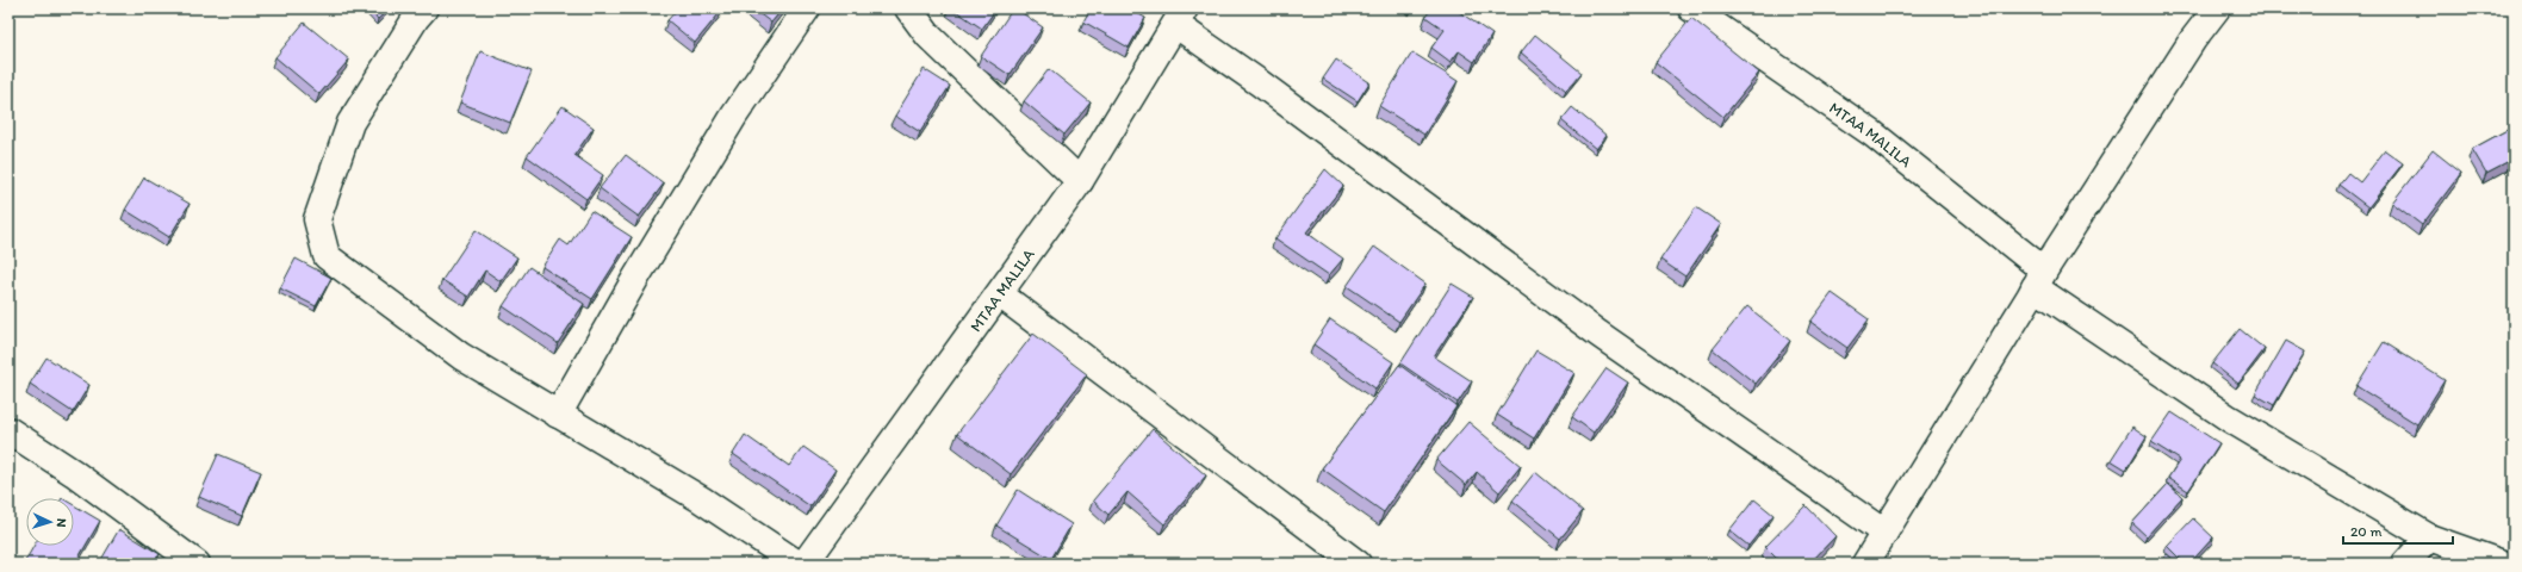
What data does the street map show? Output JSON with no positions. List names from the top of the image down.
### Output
{
  "streets": {
    "street": ["MTAA MALILA"]
  },
  "scale_bar": "20 m",
  "north": "right"
}
